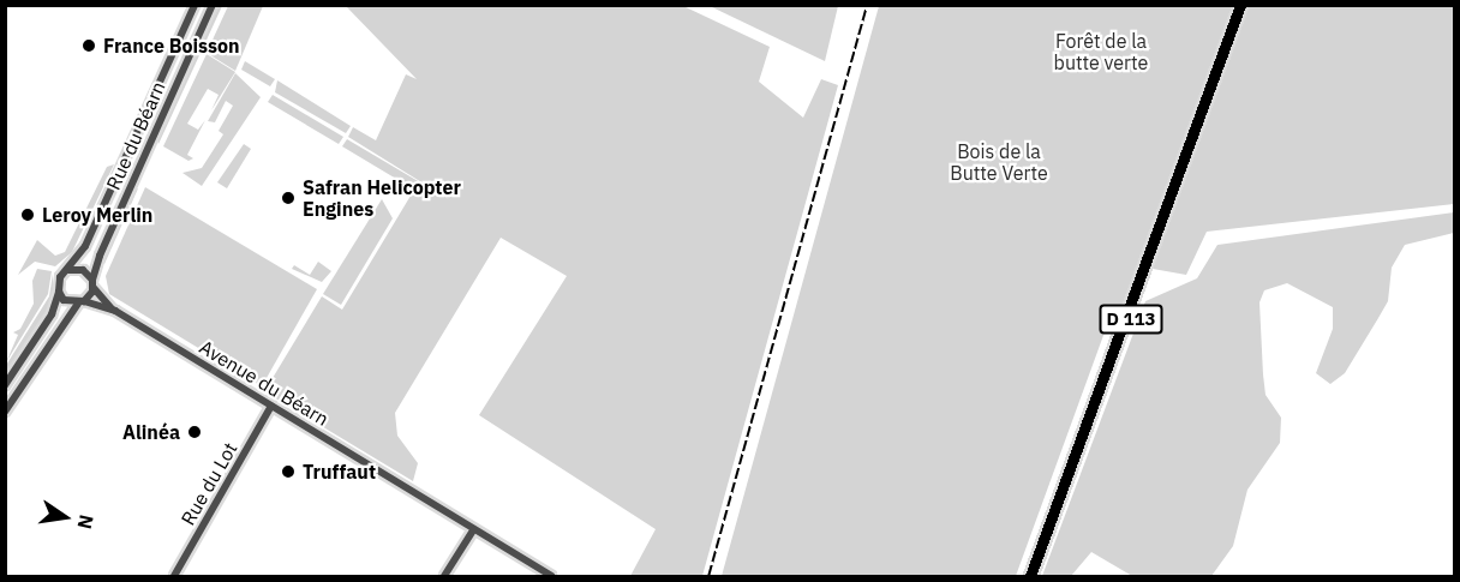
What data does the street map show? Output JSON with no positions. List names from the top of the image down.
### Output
{
  "streets": {
    "main road": ["D 113"],
    "street": ["Rue du Béarn", "Avenue du Béarn", "Rue du Lot"]
  },
  "crossings": [
    ["Rue du Béarn", "Avenue du Béarn"],
    ["Avenue du Béarn", "Rue du Lot"]
  ],
  "parks": ["Forêt de la butte verte", "Bois de la Butte Verte"],
  "places": [
    "France Boisson",
    "Safran Helicopter Engines",
    "Leroy Merlin",
    "Alinéa",
    "Truffaut"
  ],
  "north": "right"
}
